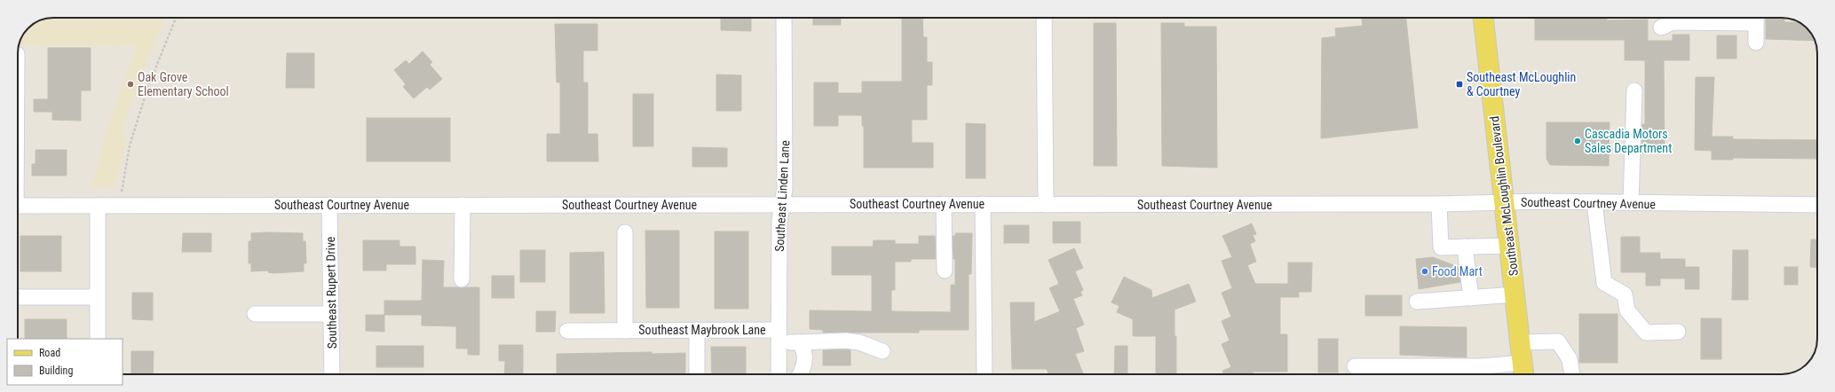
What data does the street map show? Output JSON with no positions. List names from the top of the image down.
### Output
{
  "streets": {
    "main road": ["Southeast McLoughlin Boulevard"],
    "street": [
      "Southeast Linden Lane",
      "Southeast Courtney Avenue",
      "Southeast Rupert Drive",
      "Southeast Maybrook Lane"
    ]
  },
  "crossings": [
    ["Southeast Linden Lane", "Southeast Courtney Avenue"],
    ["Southeast Linden Lane", "Southeast Maybrook Lane"],
    ["Southeast McLoughlin Boulevard", "Southeast Courtney Avenue"],
    ["Southeast Courtney Avenue", "Southeast Rupert Drive"]
  ],
  "places": {
    "other": ["Oak Grove Elementary School", "Cascadia Motors Sales Department", "Food Mart"],
    "transit": ["Southeast McLoughlin & Courtney"]
  },
  "legend": ["Road", "Building"]
}
